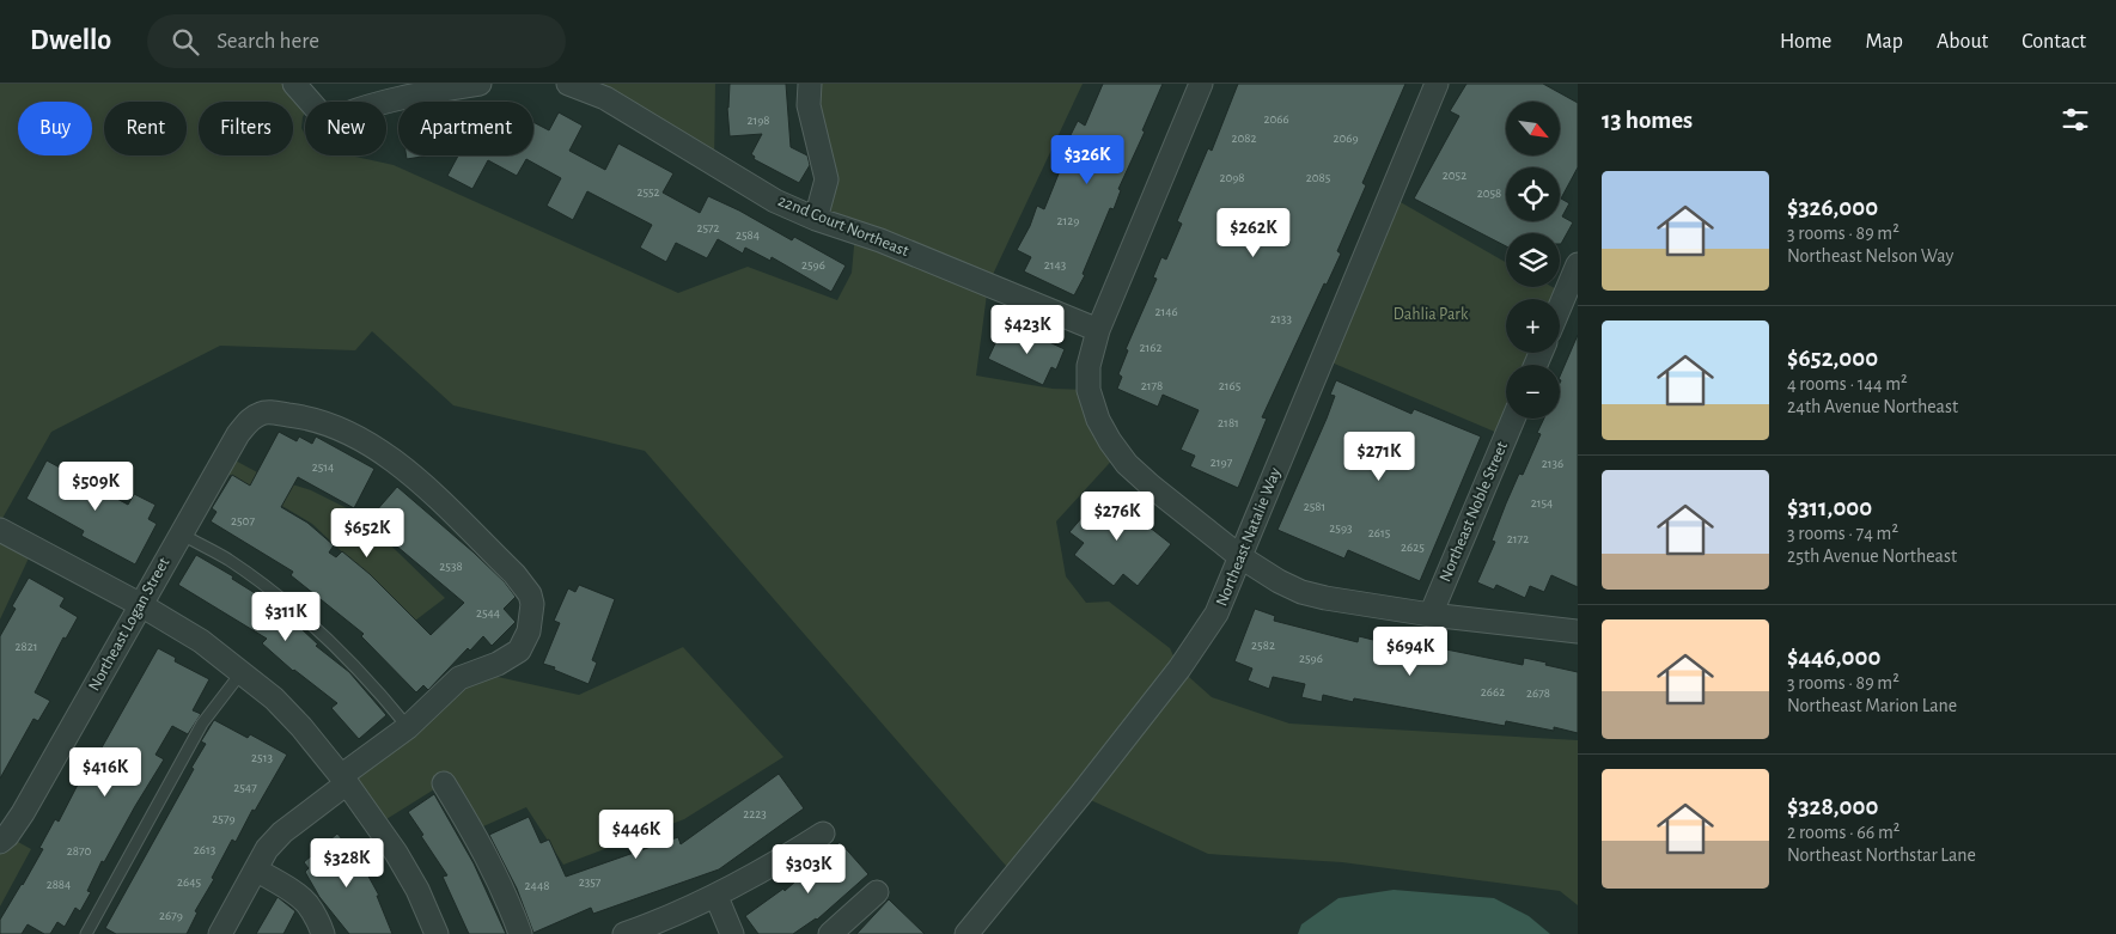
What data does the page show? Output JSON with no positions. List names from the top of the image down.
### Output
{
  "streets": {
    "street": [
      "22nd Court Northeast",
      "Northeast Noble Street",
      "Northeast Natalie Way",
      "Northeast Logan Street"
    ]
  },
  "parks": ["Dahlia Park"],
  "house_numbers": [
    "2066",
    "2198",
    "2082",
    "2069",
    "2052",
    "2098",
    "2085",
    "2552",
    "2058",
    "2129",
    "2572",
    "2584",
    "2596",
    "2143",
    "2146",
    "2133",
    "2162",
    "2178",
    "2165",
    "2181",
    "2197",
    "2136",
    "2514",
    "2154",
    "2581",
    "2507",
    "2593",
    "2615",
    "2172",
    "2625",
    "2538",
    "2544",
    "2582",
    "2821",
    "2596",
    "2662",
    "2678",
    "2513",
    "2547",
    "2223",
    "2579",
    "2613",
    "2870",
    "2645",
    "2357",
    "2884",
    "2448",
    "2679"
  ],
  "north": "bottom right",
  "page": {
    "header": "Dwello",
    "search": "Search here",
    "nav": [
      "Home",
      "Map",
      "About",
      "Contact"
    ],
    "heading": "13 homes",
    "map_buttons": ["+", "−"],
    "chip": [
      "Buy",
      "Rent",
      "Filters",
      "New",
      "Apartment"
    ],
    "price": [
      "$326K",
      "$262K",
      "$423K",
      "$271K",
      "$509K",
      "$276K",
      "$652K",
      "$311K",
      "$694K",
      "$416K",
      "$446K",
      "$328K",
      "$303K"
    ],
    "list": [
      {
        "name": "$326,000",
        "note": "3 rooms · 89 m² · Northeast Nelson Way"
      },
      {
        "name": "$652,000",
        "note": "4 rooms · 144 m² · 24th Avenue Northeast"
      },
      {
        "name": "$311,000",
        "note": "3 rooms · 74 m² · 25th Avenue Northeast"
      },
      {
        "name": "$446,000",
        "note": "3 rooms · 89 m² · Northeast Marion Lane"
      },
      {
        "name": "$328,000",
        "note": "2 rooms · 66 m² · Northeast Northstar Lane"
      }
    ]
  }
}
